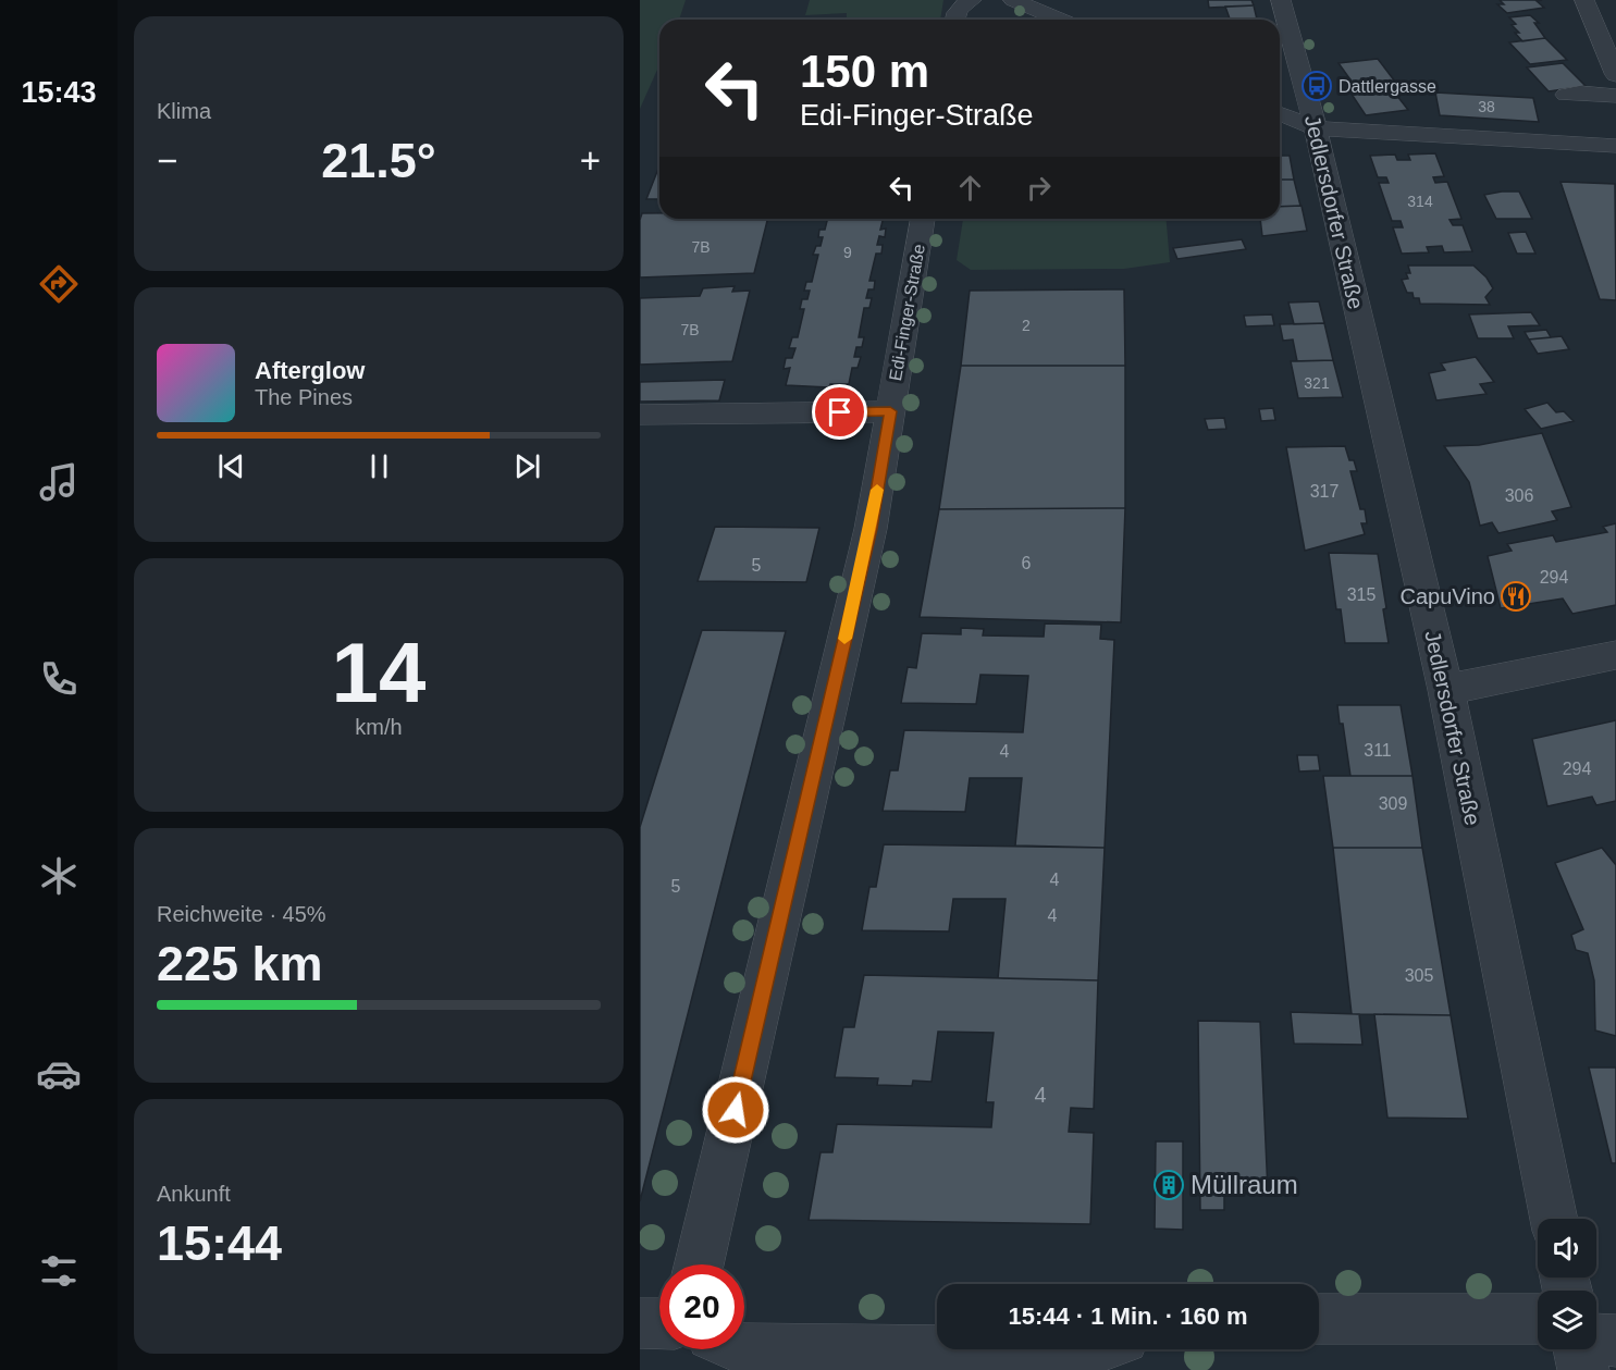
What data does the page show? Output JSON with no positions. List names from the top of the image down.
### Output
{
  "streets": {
    "street": ["Jedlersdorfer Straße", "Edi-Finger-Straße"]
  },
  "places": {
    "bus stop": ["Dattlergasse"],
    "restaurant": ["CapuVino"],
    "building": ["Müllraum"]
  },
  "house_numbers": [
    "38",
    "314",
    "7B",
    "9",
    "2",
    "7B",
    "321",
    "317",
    "306",
    "6",
    "5",
    "294",
    "315",
    "311",
    "4",
    "294",
    "309",
    "4",
    "5",
    "4",
    "305",
    "4"
  ],
  "page": {
    "tabs": "15:43",
    "tile": [
      "Klima",
      ["14", "km/h"],
      ["Reichweite · 45%", "225 km"],
      ["Ankunft", "15:44"]
    ],
    "turn": ["150 m", "Edi-Finger-Straße"],
    "heat": ["−", "21.5°", "+"],
    "song": ["Afterglow", "The Pines"],
    "limit": "20",
    "trip": "15:44 · 1 Min. · 160 m"
  }
}
